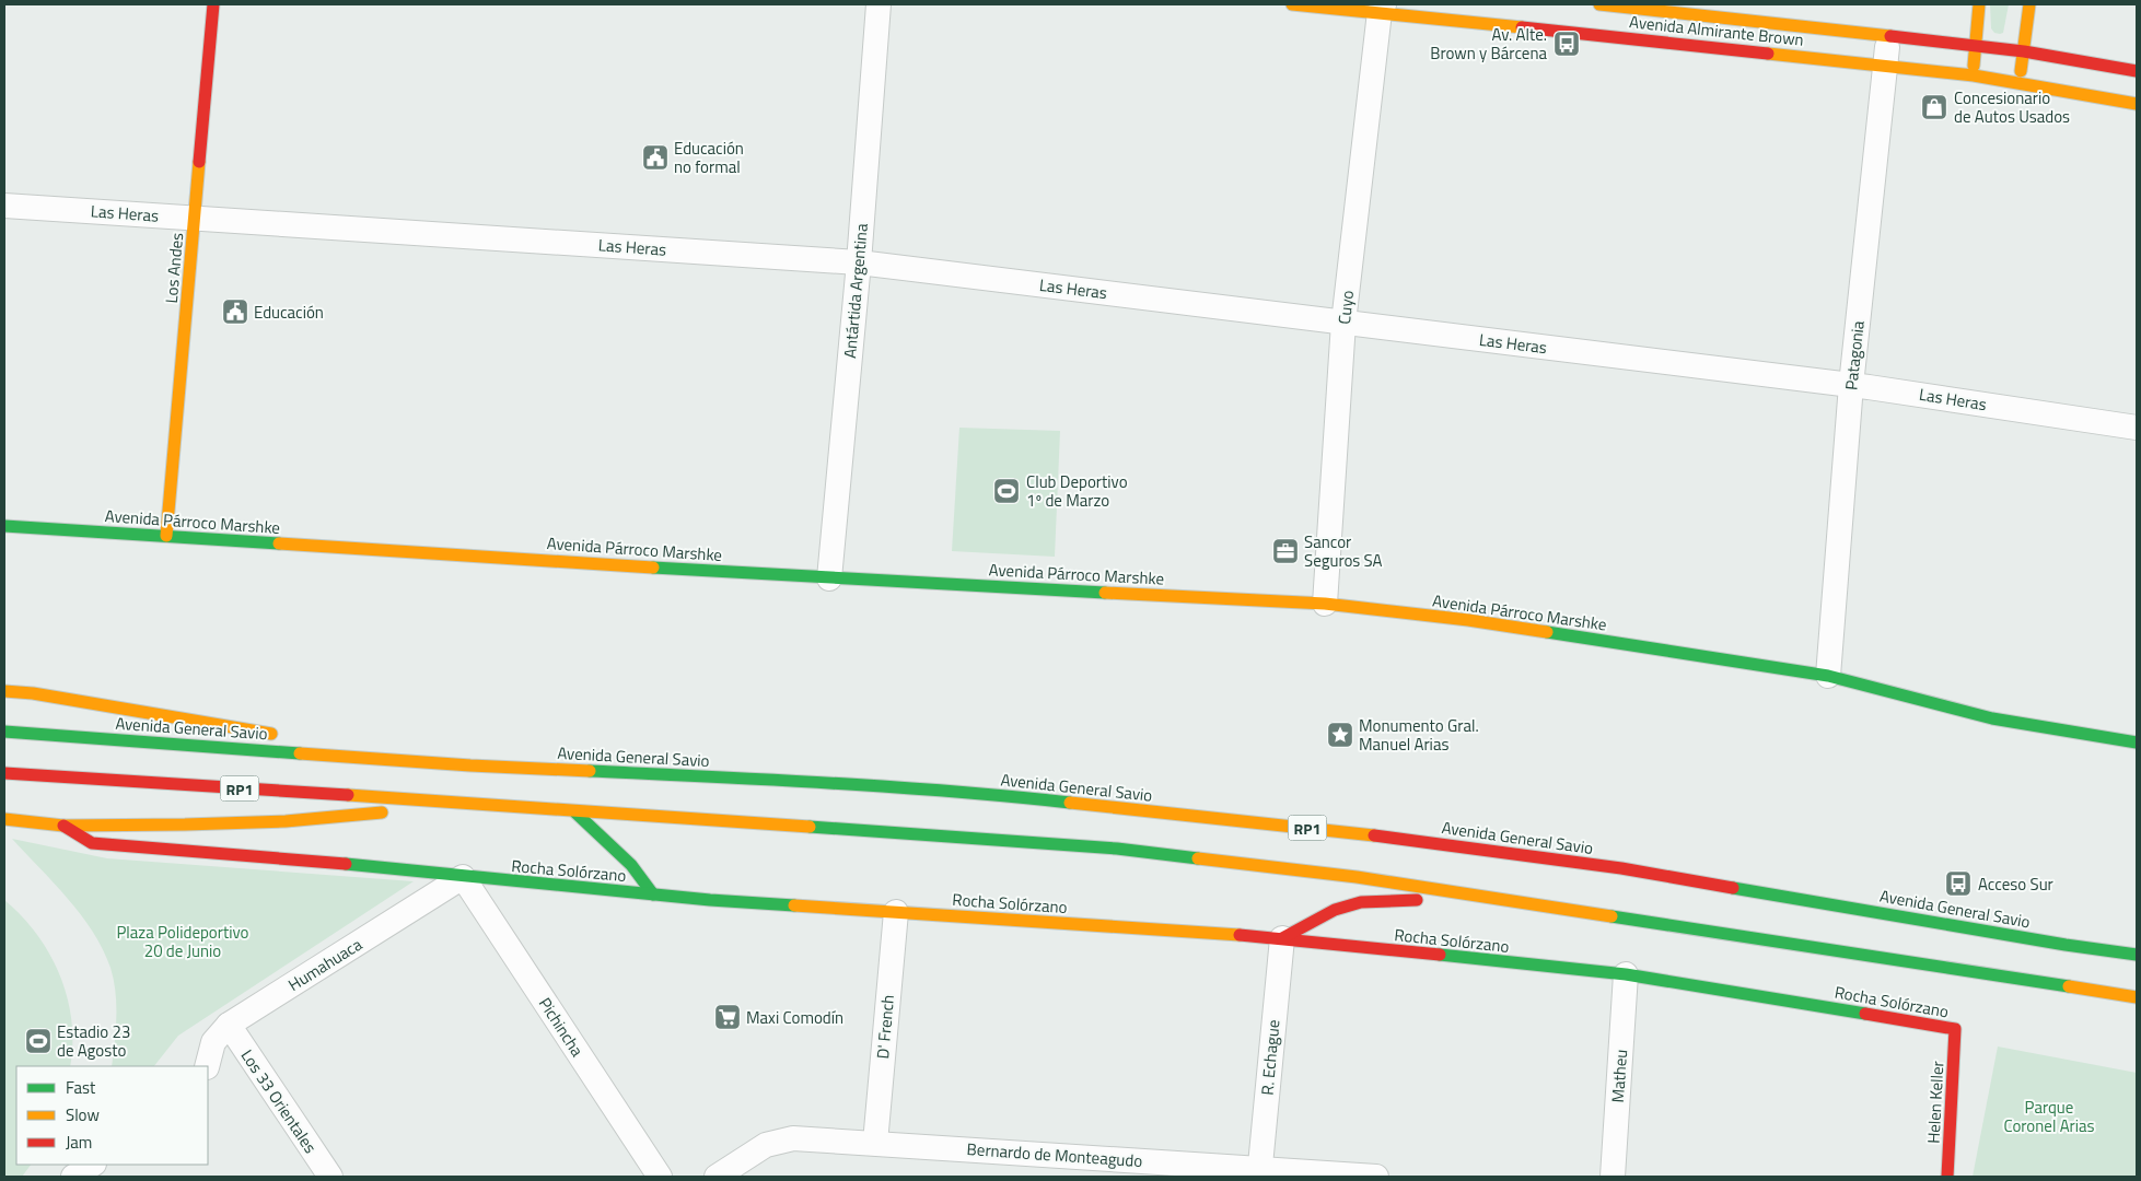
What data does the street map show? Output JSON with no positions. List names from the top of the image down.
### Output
{
  "streets": {
    "main road": [
      "Avenida Almirante Brown",
      "Los Andes",
      "Avenida Párroco Marshke",
      "Avenida General Savio",
      "RP1",
      "Rocha Solórzano",
      "Helen Keller"
    ],
    "street": [
      "Las Heras",
      "Antártida Argentina",
      "Cuyo",
      "Patagonia",
      "Humahuaca",
      "Pichincha",
      "D' French",
      "R. Echague",
      "Matheu",
      "Los 33 Orientales",
      "Bernardo de Monteagudo"
    ]
  },
  "crossings": [
    ["Avenida Almirante Brown", "Cuyo"],
    ["Avenida Almirante Brown", "Patagonia"],
    ["Las Heras", "Los Andes"],
    ["Las Heras", "Antártida Argentina"],
    ["Las Heras", "Cuyo"],
    ["Las Heras", "Patagonia"],
    ["Los Andes", "Avenida Párroco Marshke"],
    ["Antártida Argentina", "Avenida Párroco Marshke"],
    ["Cuyo", "Avenida Párroco Marshke"],
    ["Patagonia", "Avenida Párroco Marshke"],
    ["Rocha Solórzano", "Humahuaca"],
    ["Rocha Solórzano", "Pichincha"],
    ["Rocha Solórzano", "D' French"],
    ["Rocha Solórzano", "R. Echague"],
    ["Rocha Solórzano", "Matheu"],
    ["Rocha Solórzano", "Helen Keller"],
    ["Humahuaca", "Pichincha"],
    ["Humahuaca", "Los 33 Orientales"],
    ["D' French", "Bernardo de Monteagudo"],
    ["R. Echague", "Bernardo de Monteagudo"]
  ],
  "parks": ["Plaza Polideportivo 20 de Junio", "Parque Coronel Arias"],
  "places": {
    "bus stop": ["Av. Alte. Brown y Bárcena", "Acceso Sur"],
    "shop": ["Concesionario de Autos Usados"],
    "public building": ["Educación no formal", "Educación"],
    "sports": ["Club Deportivo 1º de Marzo", "Estadio 23 de Agosto"],
    "office": ["Sancor Seguros SA"],
    "place": ["Monumento Gral. Manuel Arias"],
    "supermarket": ["Maxi Comodín"]
  },
  "legend": ["Fast", "Slow", "Jam"]
}
